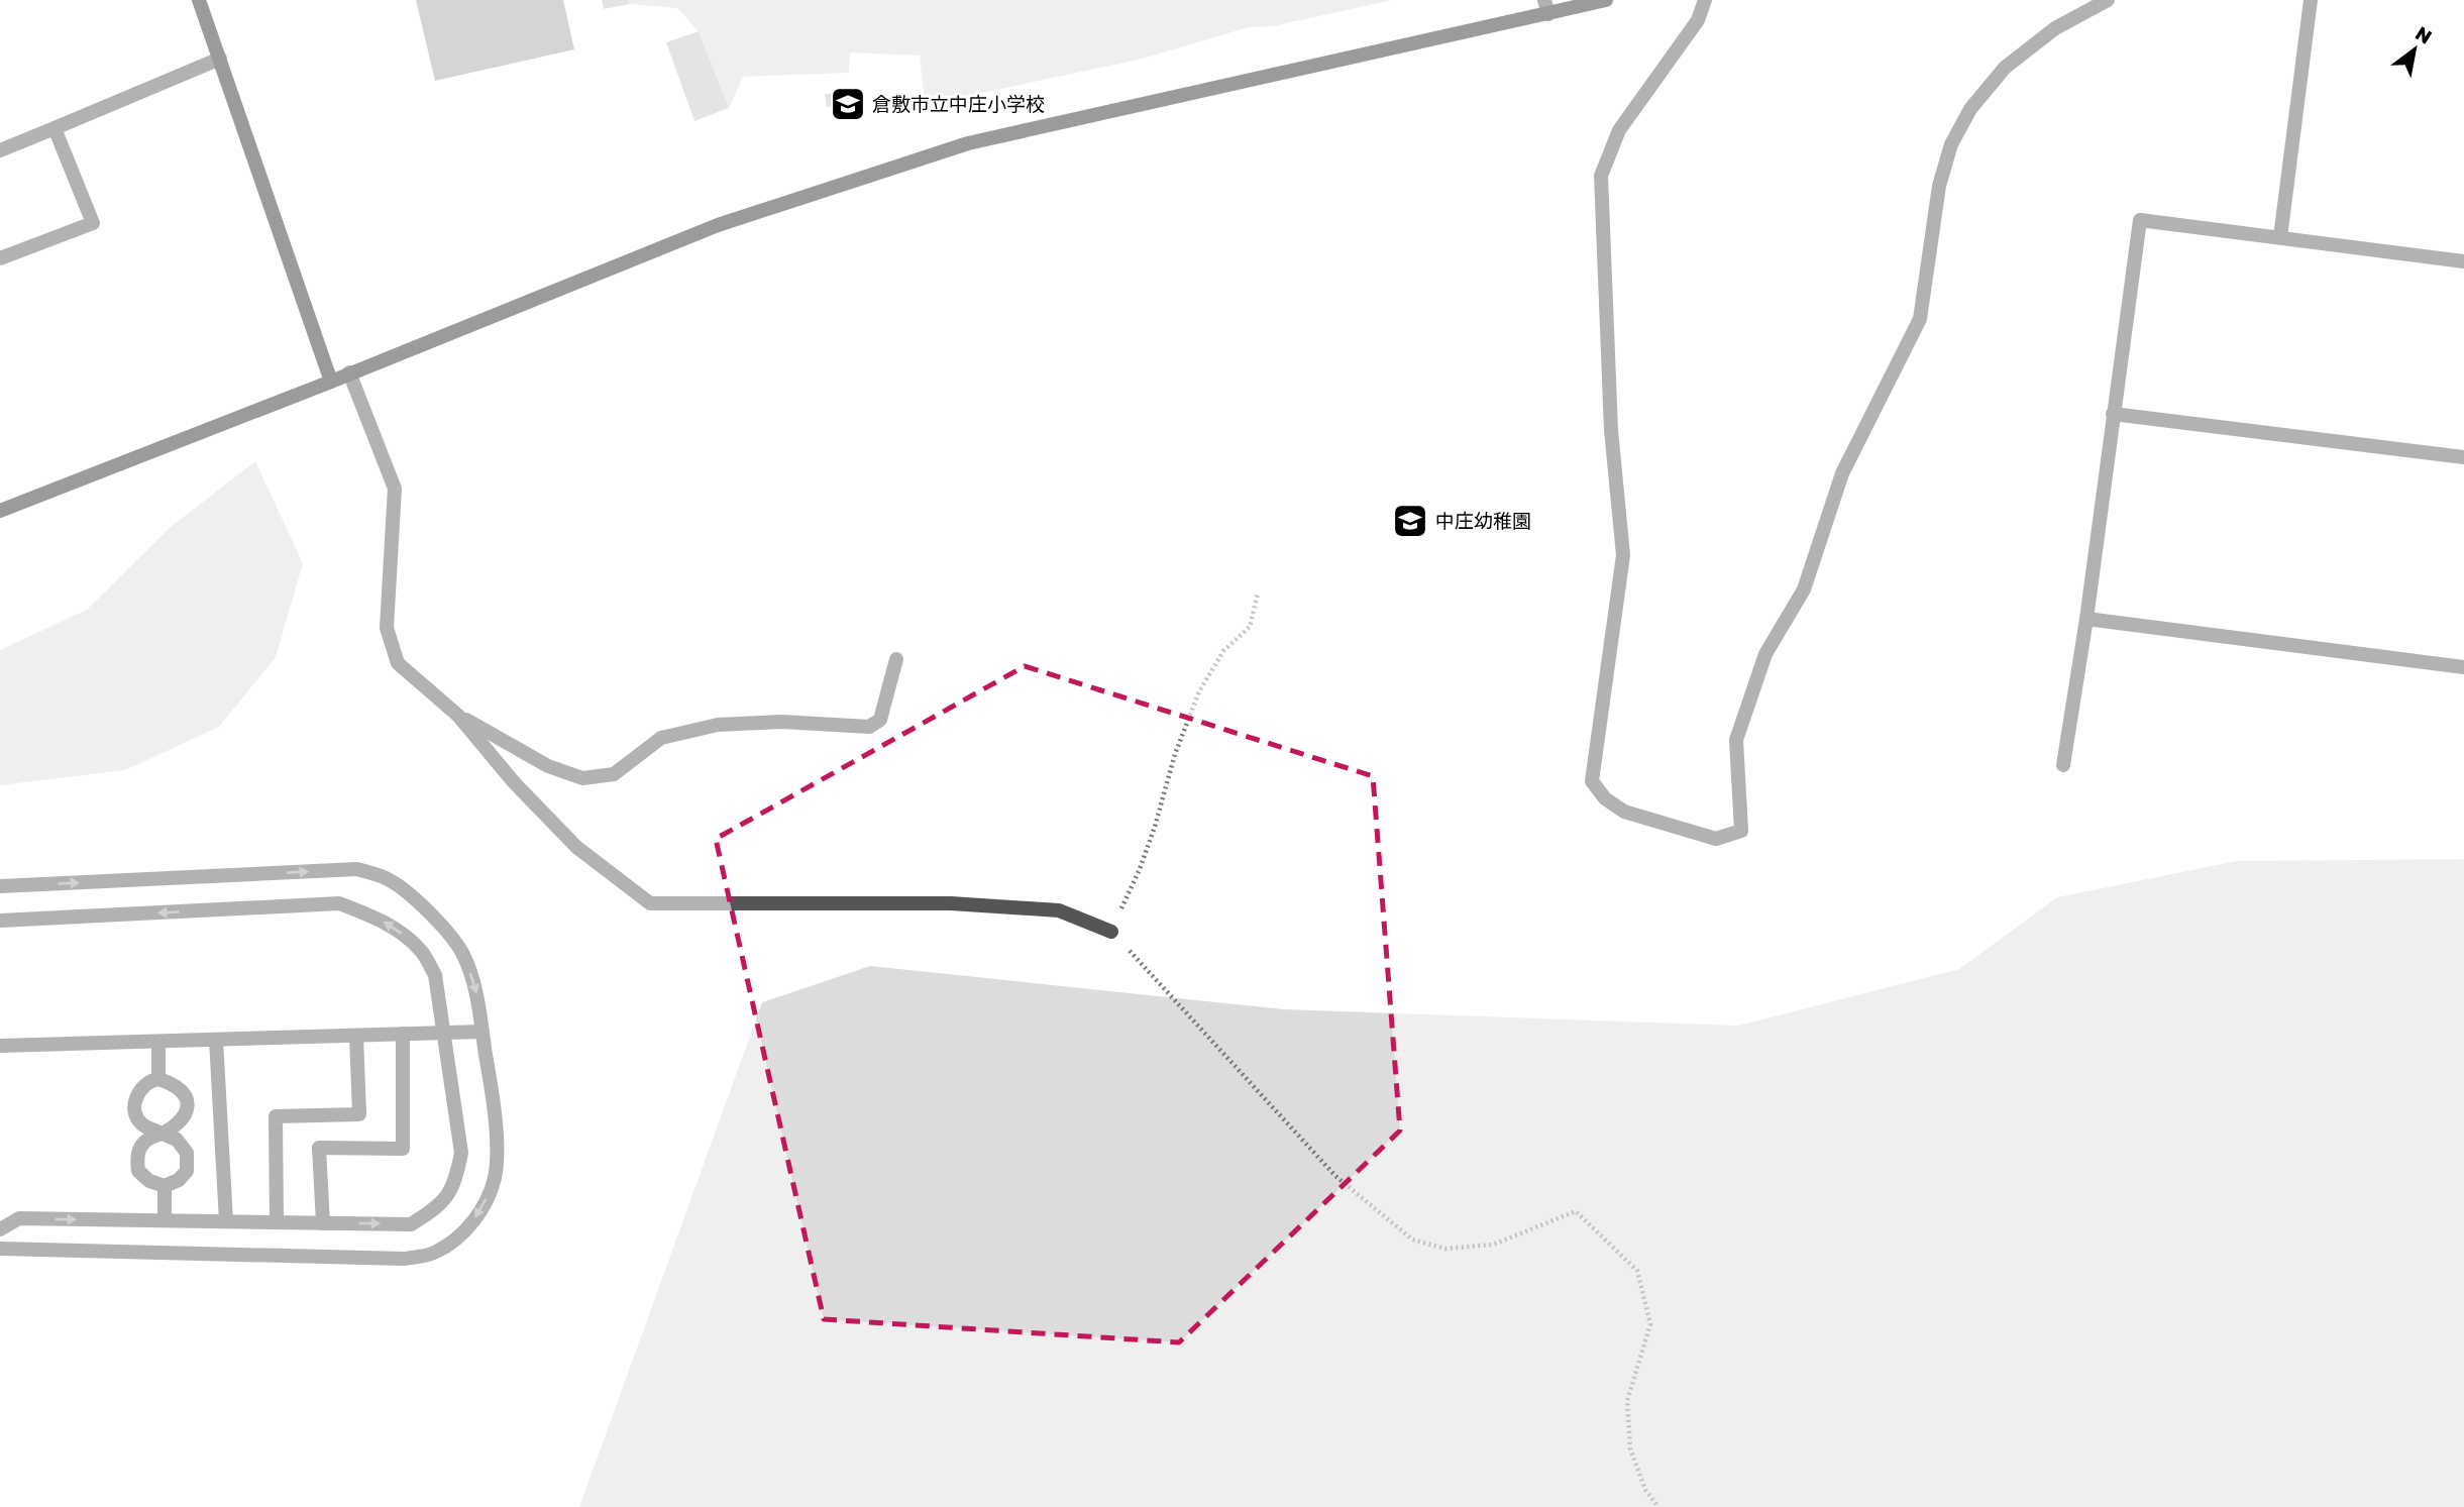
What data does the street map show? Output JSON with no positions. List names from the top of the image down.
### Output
{
  "places": {
    "school or university": ["倉敷市立中庄小学校", "中庄幼稚園"]
  },
  "north": "top right"
}
